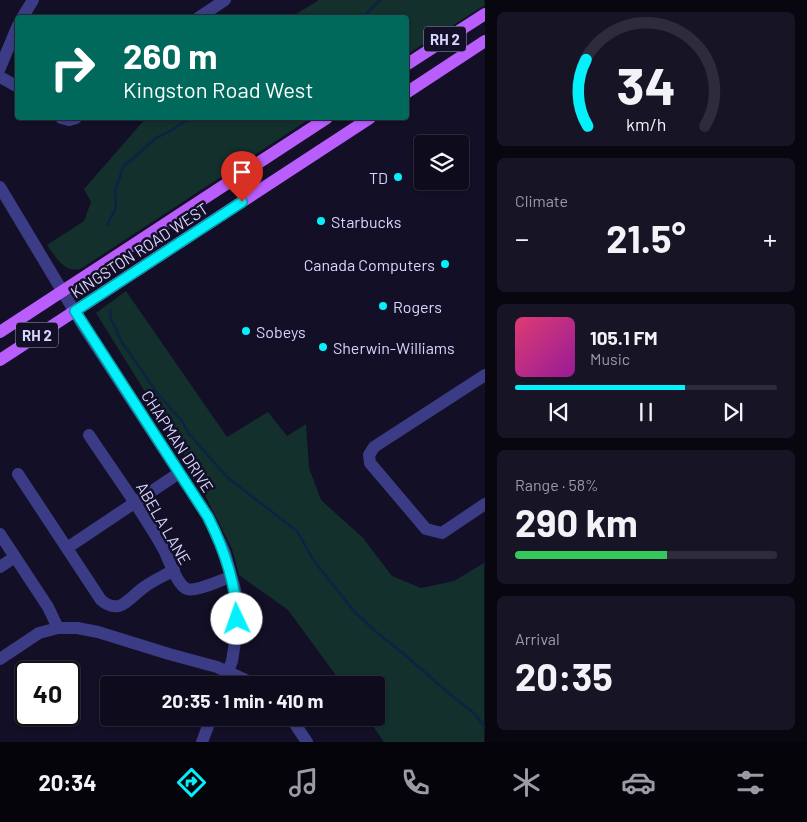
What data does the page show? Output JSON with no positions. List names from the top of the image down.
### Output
{
  "streets": {
    "main road": ["RH 2", "KINGSTON ROAD WEST"],
    "street": ["CHAPMAN DRIVE", "ABELA LANE"]
  },
  "crossings": [
    ["KINGSTON ROAD WEST", "CHAPMAN DRIVE"],
    ["CHAPMAN DRIVE", "ABELA LANE"]
  ],
  "places": [
    "TD",
    "Starbucks",
    "Canada Computers",
    "Rogers",
    "Sobeys",
    "Sherwin-Williams"
  ],
  "page": {
    "turn": ["260 m", "Kingston Road West"],
    "tile": [
      "Climate",
      ["Range · 58%", "290 km"],
      ["Arrival", "20:35"]
    ],
    "heat": ["−", "21.5°", "+"],
    "song": ["105.1 FM", "Music"],
    "limit": "40",
    "trip": "20:35 · 1 min · 410 m",
    "tabs": "20:34",
    "gauge": ["34", "km/h"]
  }
}
